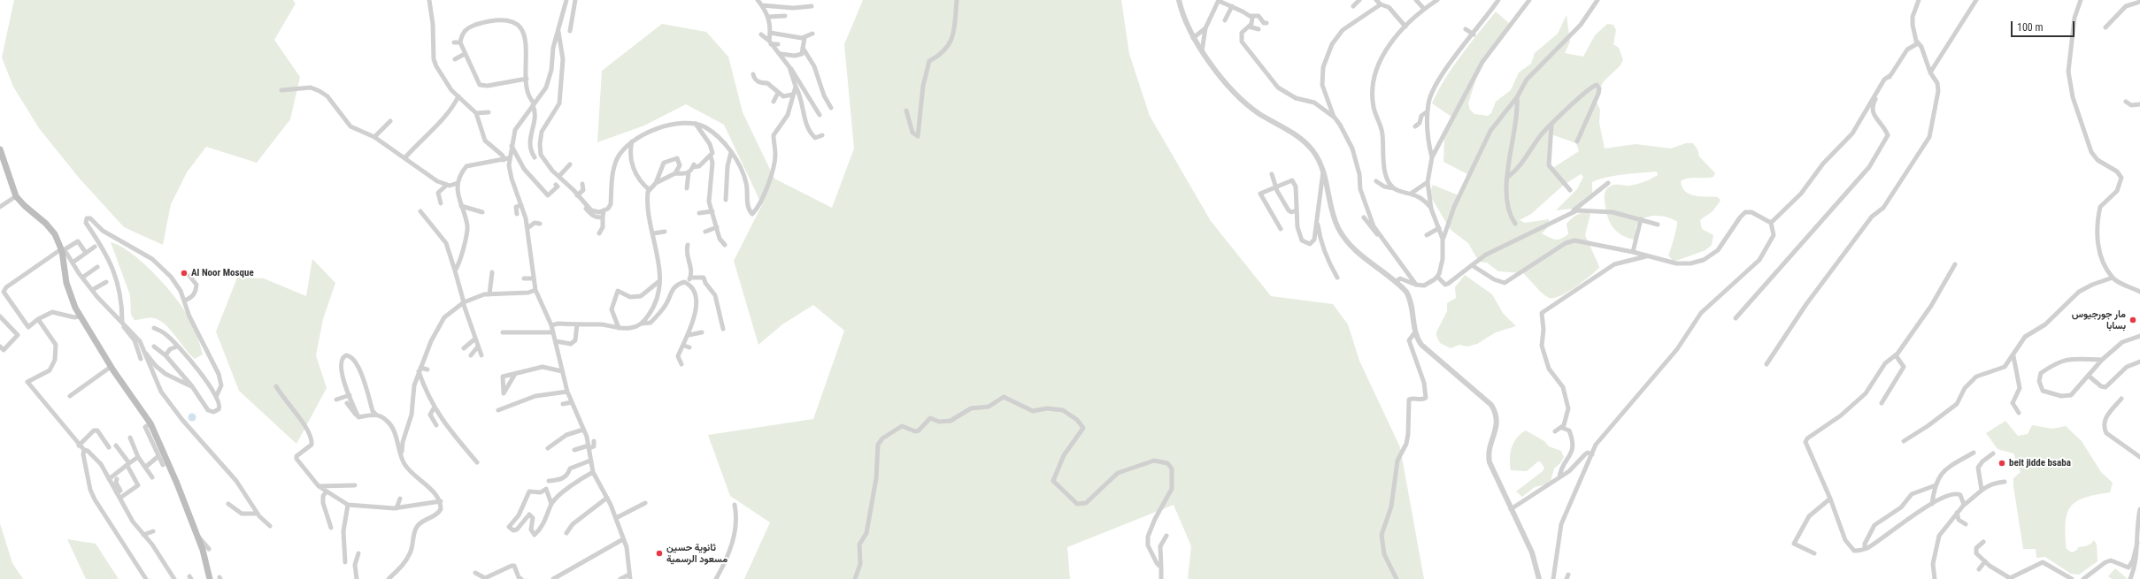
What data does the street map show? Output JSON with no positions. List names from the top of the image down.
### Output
{
  "places": [
    "Al Noor Mosque",
    "مار جورجيوس بسابا",
    "beit jidde bsaba",
    "ثانوية حسين مسعود الرسمية"
  ],
  "scale_bar": "100 m"
}
